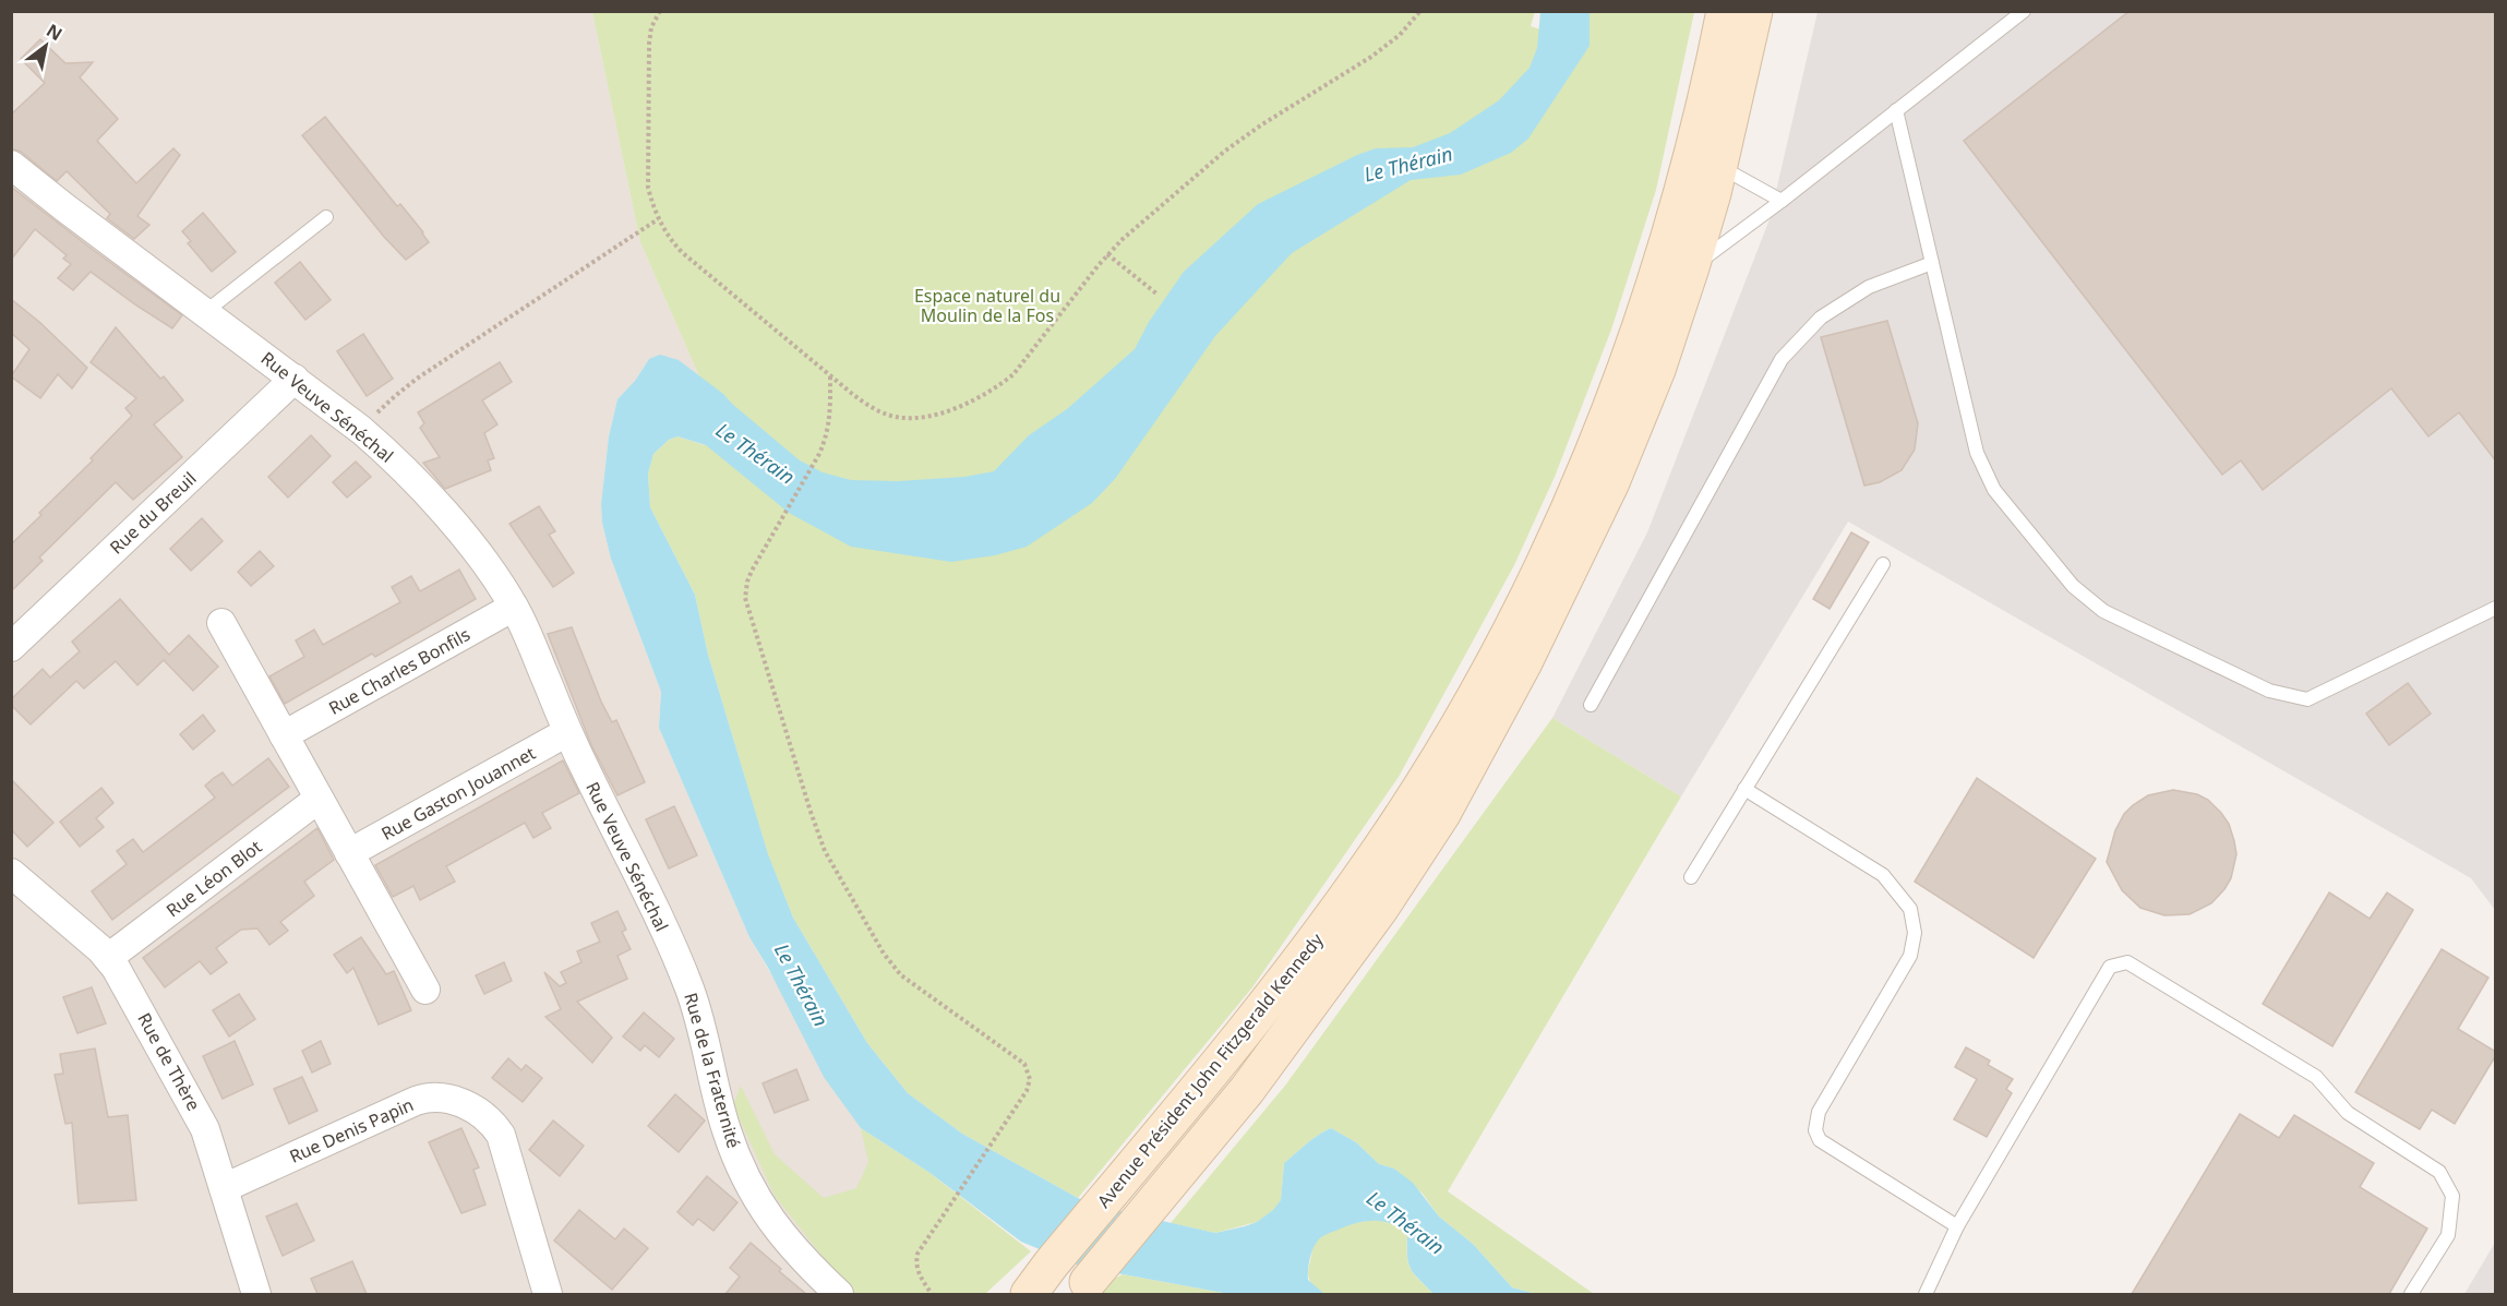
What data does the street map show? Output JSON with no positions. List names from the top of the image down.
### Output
{
  "streets": {
    "main road": ["Avenue Président John Fitzgerald Kennedy"],
    "street": [
      "Rue Veuve Sénéchal",
      "Rue du Breuil",
      "Rue Charles Bonfils",
      "Rue Gaston Jouannet",
      "Rue Léon Blot",
      "Rue de Thère",
      "Rue de la Fraternité",
      "Rue Denis Papin"
    ]
  },
  "crossings": [
    ["Rue Veuve Sénéchal", "Rue du Breuil"],
    ["Rue Veuve Sénéchal", "Rue Charles Bonfils"],
    ["Rue Veuve Sénéchal", "Rue Gaston Jouannet"],
    ["Rue Veuve Sénéchal", "Rue de la Fraternité"],
    ["Rue Léon Blot", "Rue de Thère"],
    ["Rue de Thère", "Rue Denis Papin"]
  ],
  "water": ["Le Thérain"],
  "parks": ["Espace naturel du Moulin de la Fos"],
  "north": "top right"
}
